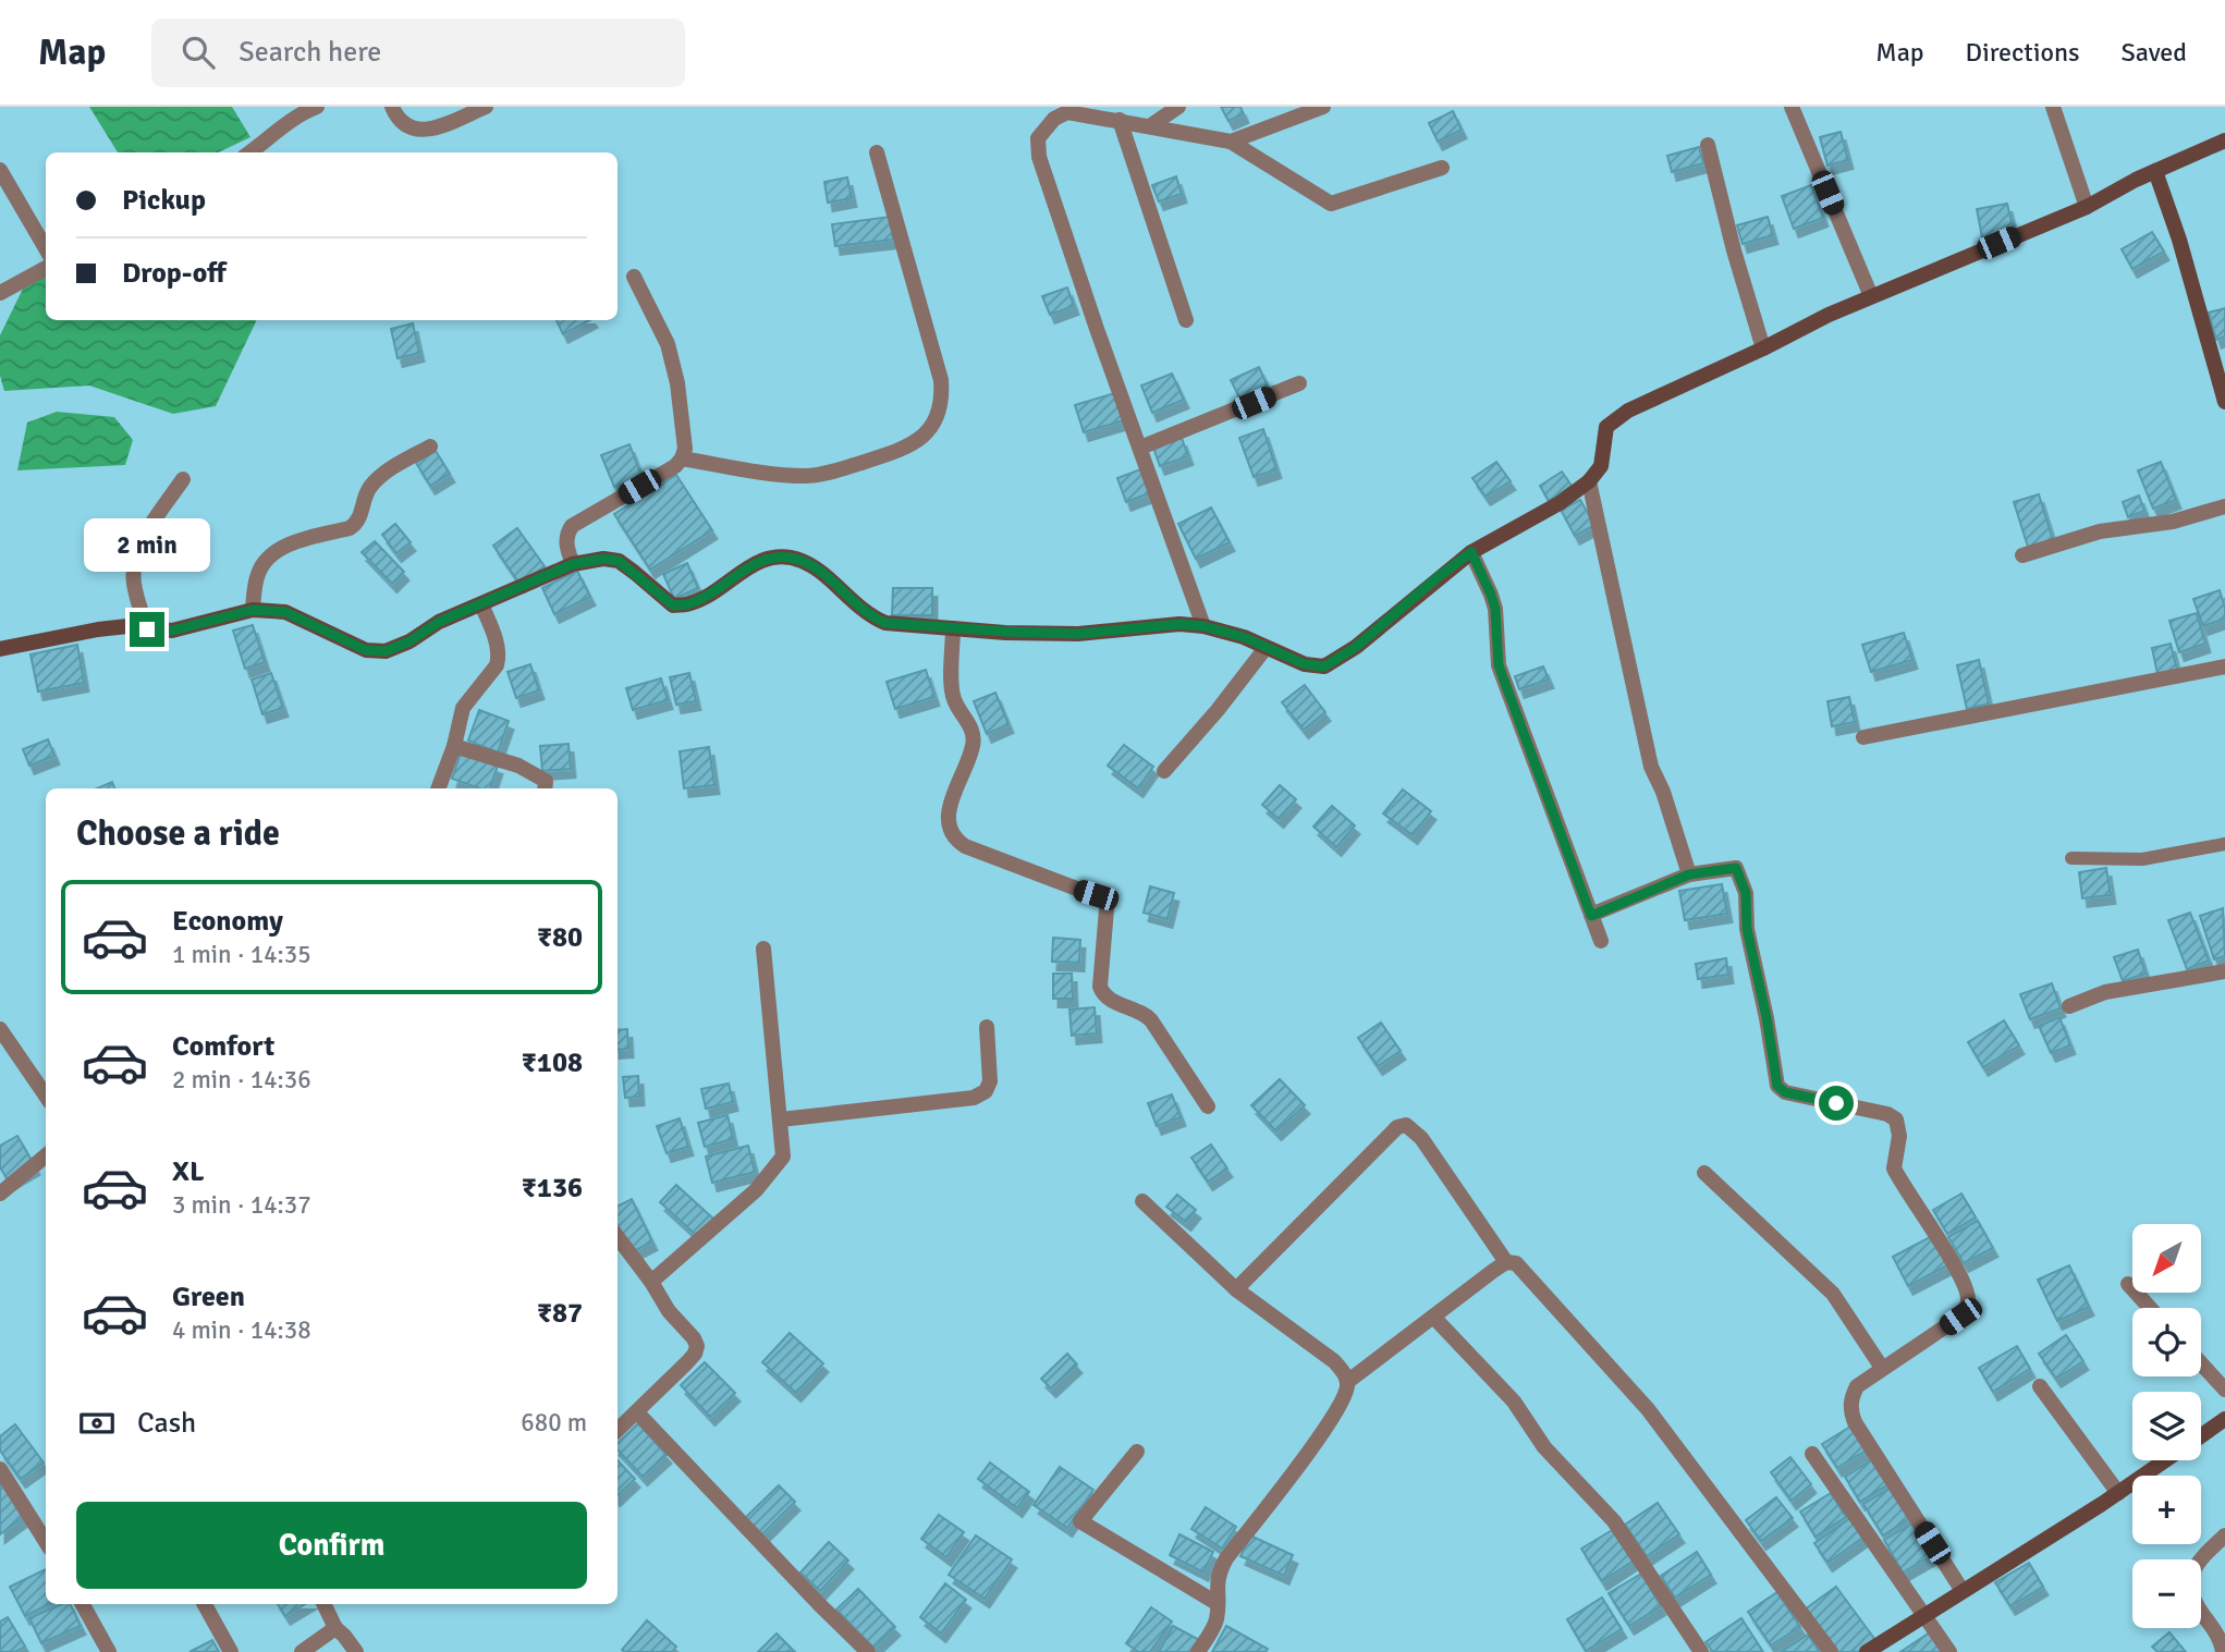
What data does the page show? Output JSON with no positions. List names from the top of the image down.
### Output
{
  "north": "bottom left",
  "page": {
    "header": "Map",
    "search": "Search here",
    "nav": ["Map", "Directions", "Saved"],
    "banner": ["Pickup", "Drop-off"],
    "bubble": "2 min",
    "heading": "Choose a ride",
    "list": [
      {
        "name": "Economy",
        "note": "1 min · 14:35",
        "value": "₹80"
      },
      {
        "name": "Comfort",
        "note": "2 min · 14:36",
        "value": "₹108"
      },
      {
        "name": "XL",
        "note": "3 min · 14:37",
        "value": "₹136"
      },
      {
        "name": "Green",
        "note": "4 min · 14:38",
        "value": "₹87"
      }
    ],
    "map_buttons": ["+", "−"],
    "pay": ["Cash", "680 m"],
    "buttons": "Confirm"
  }
}
